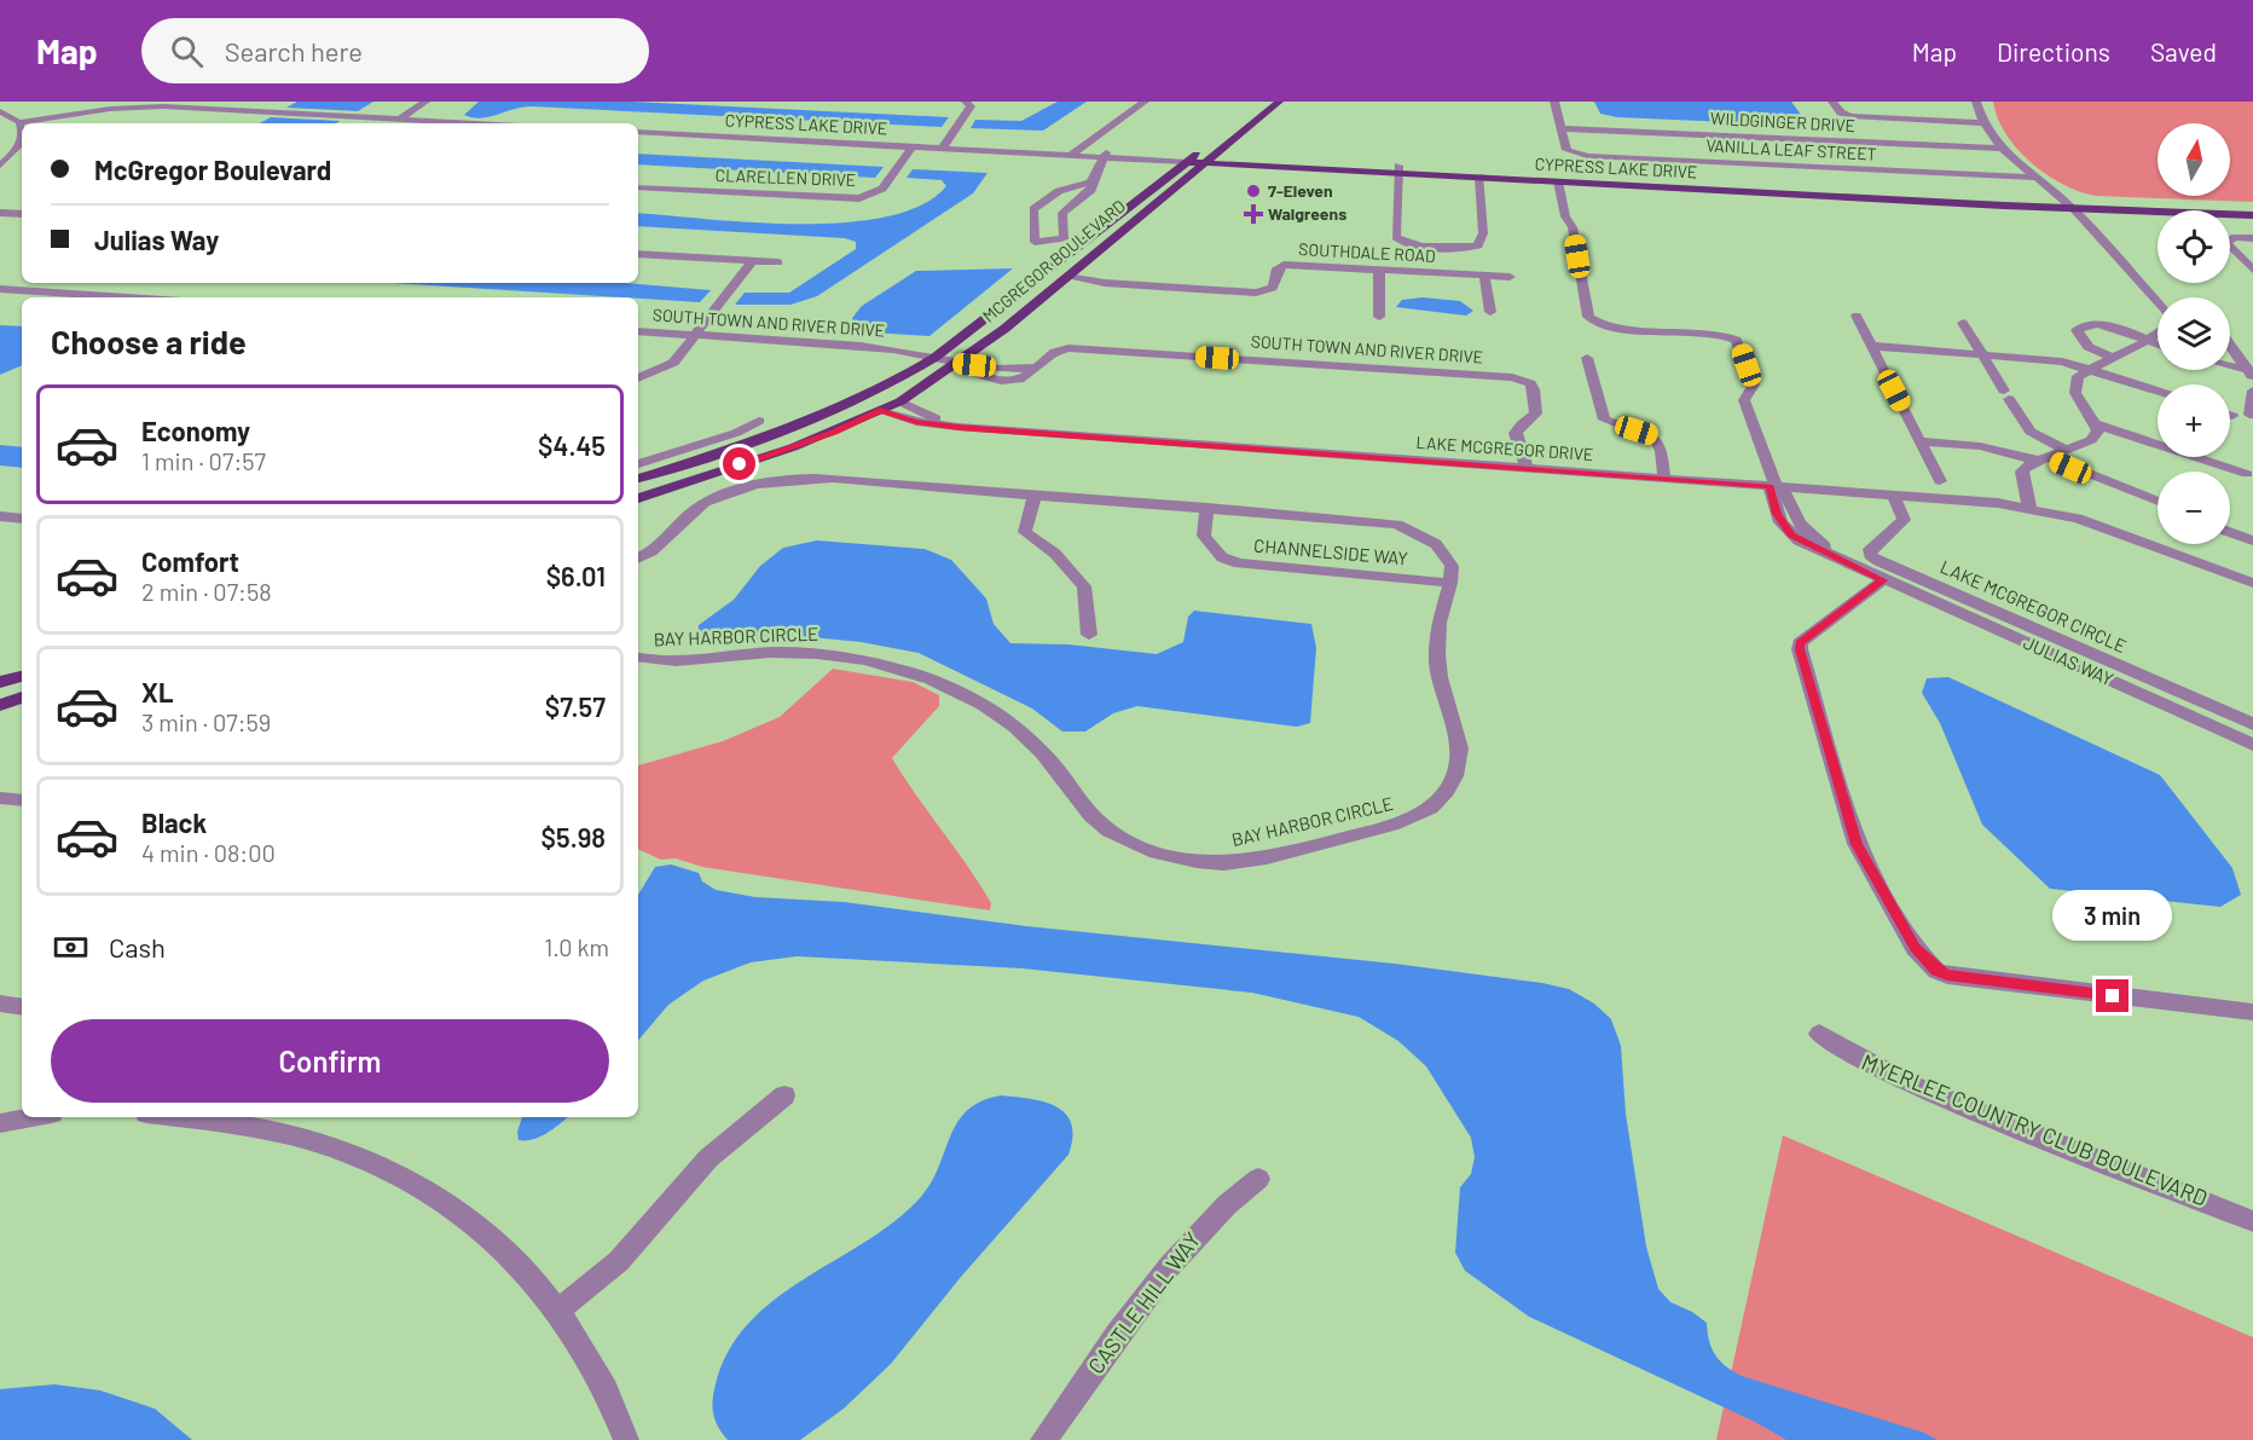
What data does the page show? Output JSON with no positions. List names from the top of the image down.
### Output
{
  "streets": {
    "main road": ["CYPRESS LAKE DRIVE", "MCGREGOR BOULEVARD"],
    "street": [
      "WILDGINGER DRIVE",
      "VANILLA LEAF STREET",
      "CLARELLEN DRIVE",
      "SOUTHDALE ROAD",
      "SOUTH TOWN AND RIVER DRIVE",
      "LAKE MCGREGOR DRIVE",
      "CHANNELSIDE WAY",
      "LAKE MCGREGOR CIRCLE",
      "BAY HARBOR CIRCLE",
      "JULIAS WAY",
      "MYERLEE COUNTRY CLUB BOULEVARD",
      "CASTLE HILL WAY"
    ]
  },
  "crossings": [
    ["WILDGINGER DRIVE", "VANILLA LEAF STREET"],
    ["CYPRESS LAKE DRIVE", "CLARELLEN DRIVE"],
    ["CYPRESS LAKE DRIVE", "MCGREGOR BOULEVARD"],
    ["CYPRESS LAKE DRIVE", "JULIAS WAY"],
    ["SOUTHDALE ROAD", "MCGREGOR BOULEVARD"],
    ["MCGREGOR BOULEVARD", "SOUTH TOWN AND RIVER DRIVE"],
    ["MCGREGOR BOULEVARD", "LAKE MCGREGOR DRIVE"],
    ["SOUTH TOWN AND RIVER DRIVE", "LAKE MCGREGOR DRIVE"],
    ["LAKE MCGREGOR DRIVE", "LAKE MCGREGOR CIRCLE"],
    ["LAKE MCGREGOR DRIVE", "JULIAS WAY"],
    ["CHANNELSIDE WAY", "BAY HARBOR CIRCLE"]
  ],
  "places": {
    "other": ["7-Eleven"],
    "health": ["Walgreens"]
  },
  "north": "top",
  "page": {
    "header": "Map",
    "search": "Search here",
    "nav": ["Map", "Directions", "Saved"],
    "map_buttons": ["+", "−"],
    "banner": ["McGregor Boulevard", "Julias Way"],
    "heading": "Choose a ride",
    "list": [
      {
        "name": "Economy",
        "note": "1 min · 07:57",
        "value": "$4.45"
      },
      {
        "name": "Comfort",
        "note": "2 min · 07:58",
        "value": "$6.01"
      },
      {
        "name": "XL",
        "note": "3 min · 07:59",
        "value": "$7.57"
      },
      {
        "name": "Black",
        "note": "4 min · 08:00",
        "value": "$5.98"
      }
    ],
    "bubble": "3 min",
    "pay": ["Cash", "1.0 km"],
    "buttons": "Confirm"
  }
}
